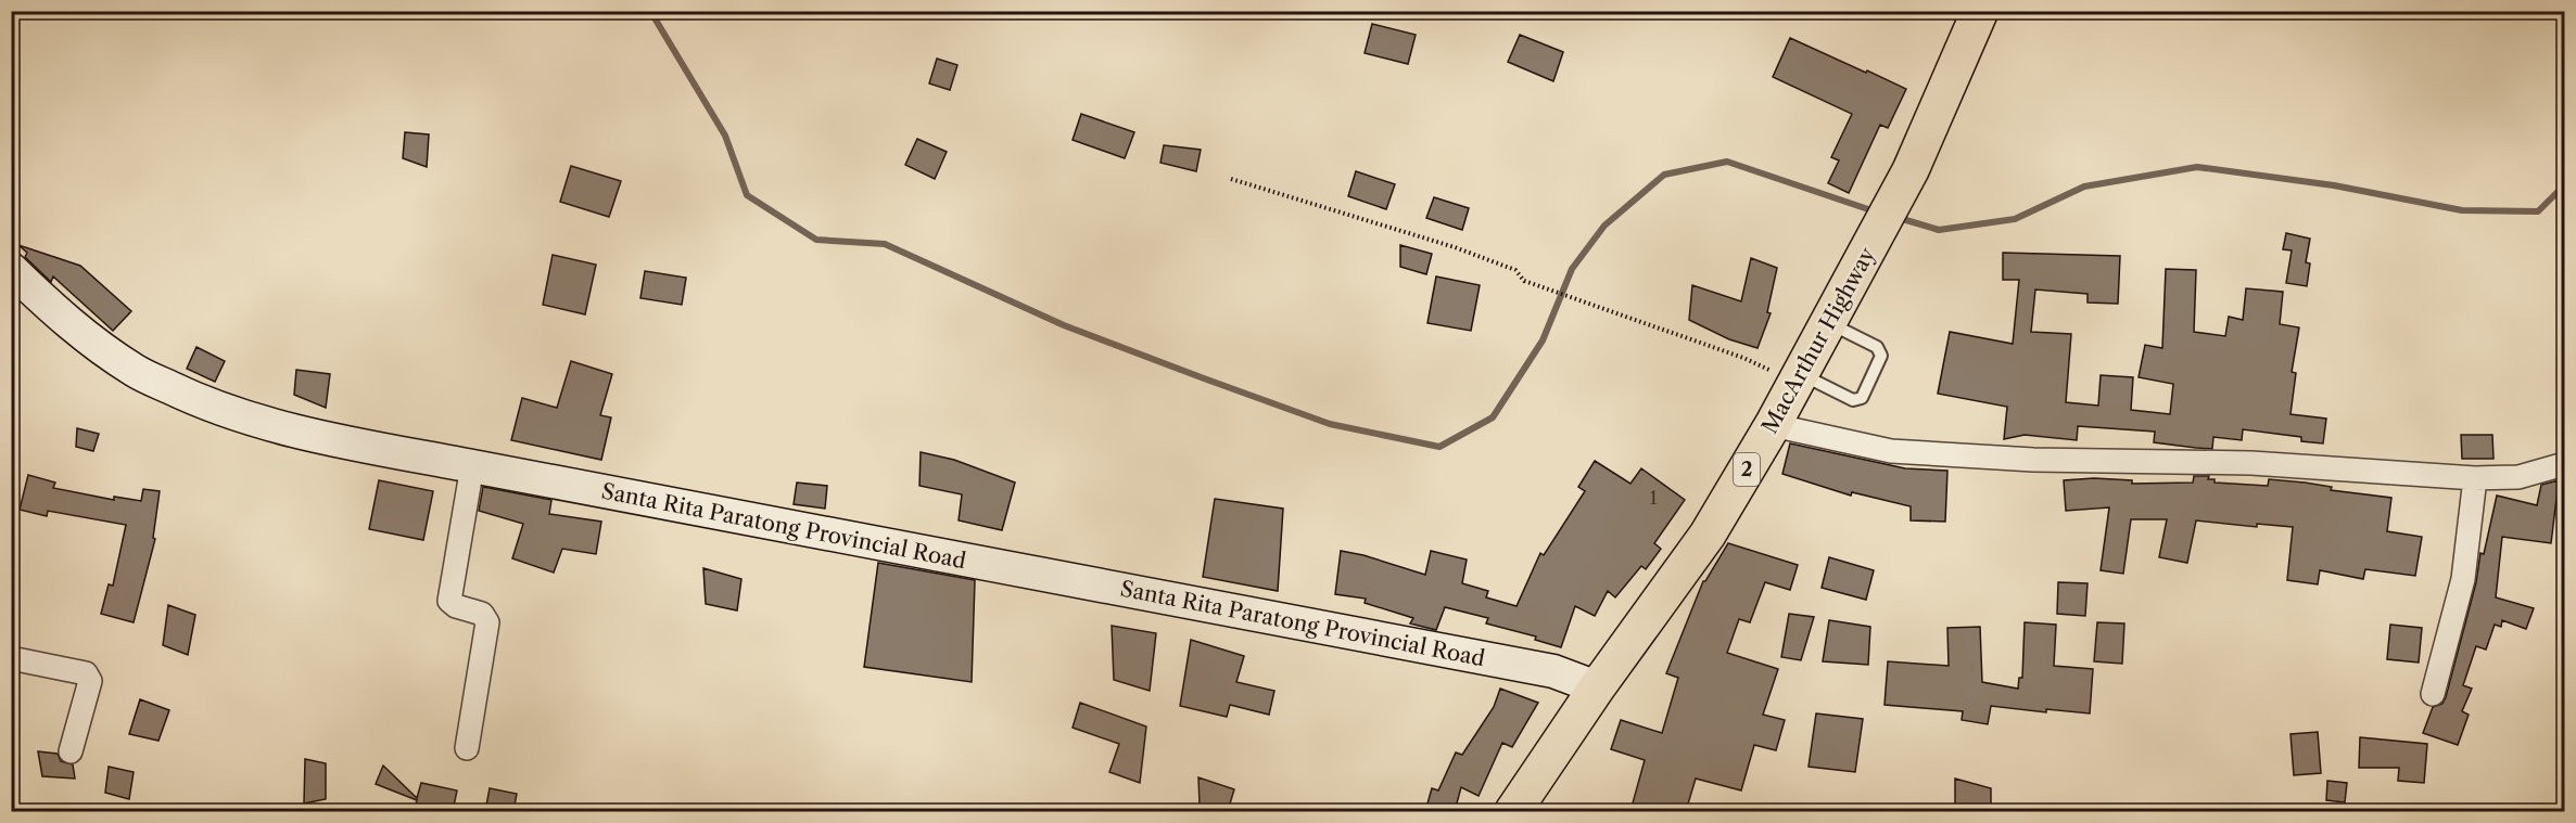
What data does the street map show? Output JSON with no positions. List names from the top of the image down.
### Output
{
  "streets": {
    "highway": ["MacArthur Highway", "2"],
    "street": ["Santa Rita Paratong Provincial Road"]
  },
  "crossings": [
    ["MacArthur Highway", "Santa Rita Paratong Provincial Road"]
  ],
  "house_numbers": ["1"]
}
